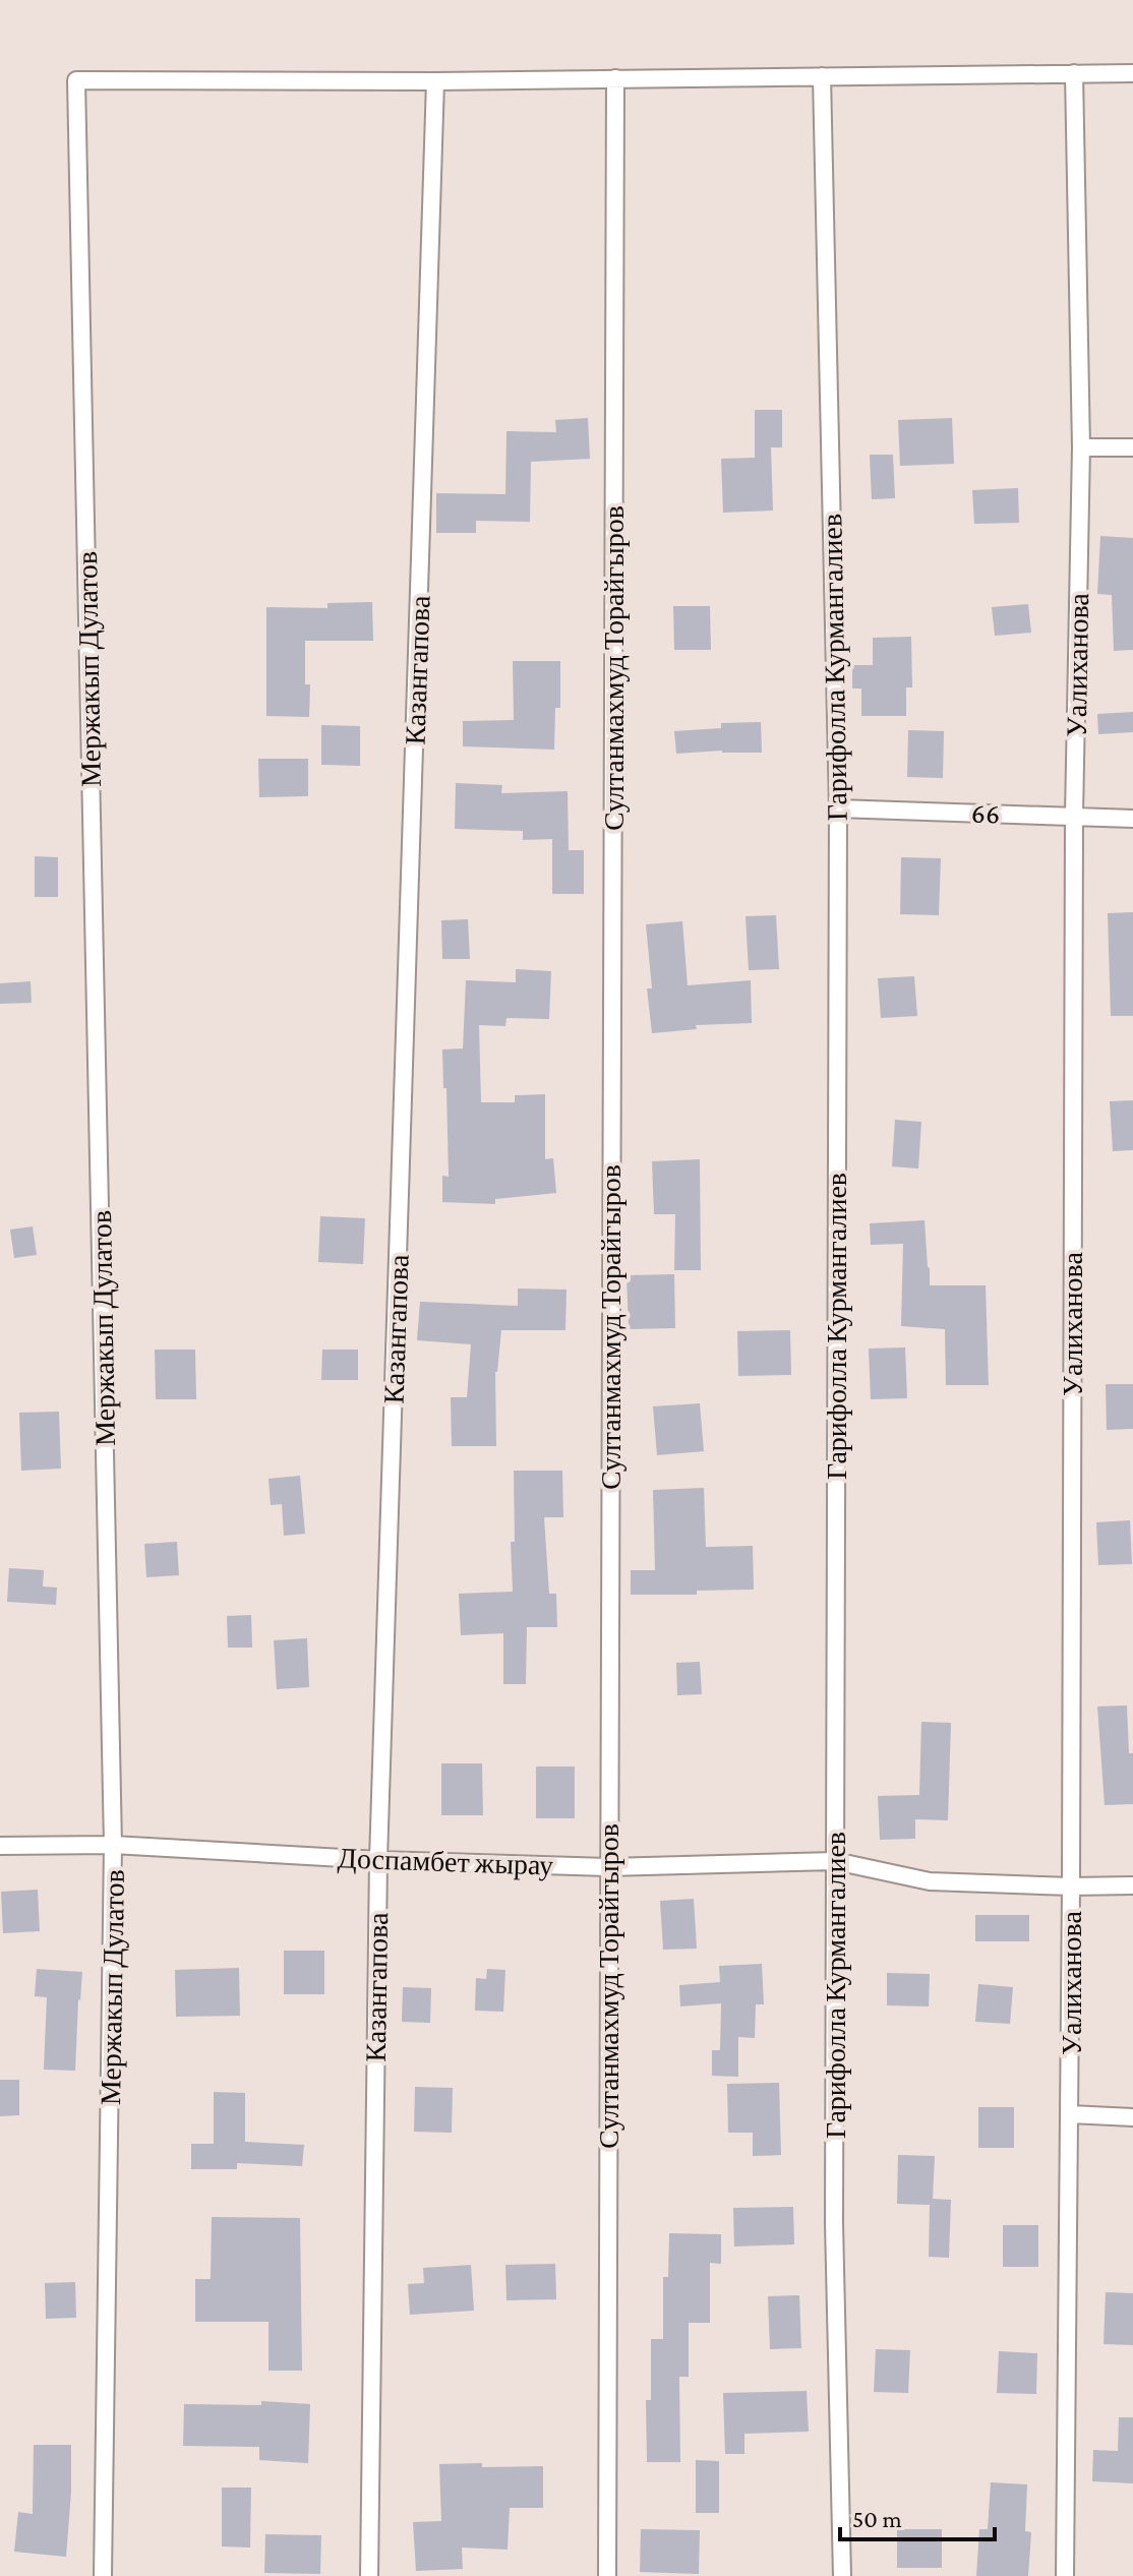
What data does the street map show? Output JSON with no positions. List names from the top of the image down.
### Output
{
  "streets": {
    "street": [
      "Уалиханова",
      "Гарифолла Курмангалиев",
      "Султанмахмуд Торайгыров",
      "Мержакып Дулатов",
      "Казангапова",
      "66",
      "Доспамбет жырау"
    ]
  },
  "crossings": [
    ["Уалиханова", "66"],
    ["Уалиханова", "Доспамбет жырау"],
    ["Гарифолла Курмангалиев", "66"],
    ["Гарифолла Курмангалиев", "Доспамбет жырау"],
    ["Султанмахмуд Торайгыров", "Доспамбет жырау"],
    ["Мержакып Дулатов", "Казангапова"],
    ["Мержакып Дулатов", "Доспамбет жырау"],
    ["Казангапова", "Доспамбет жырау"]
  ],
  "scale_bar": "50 m"
}
